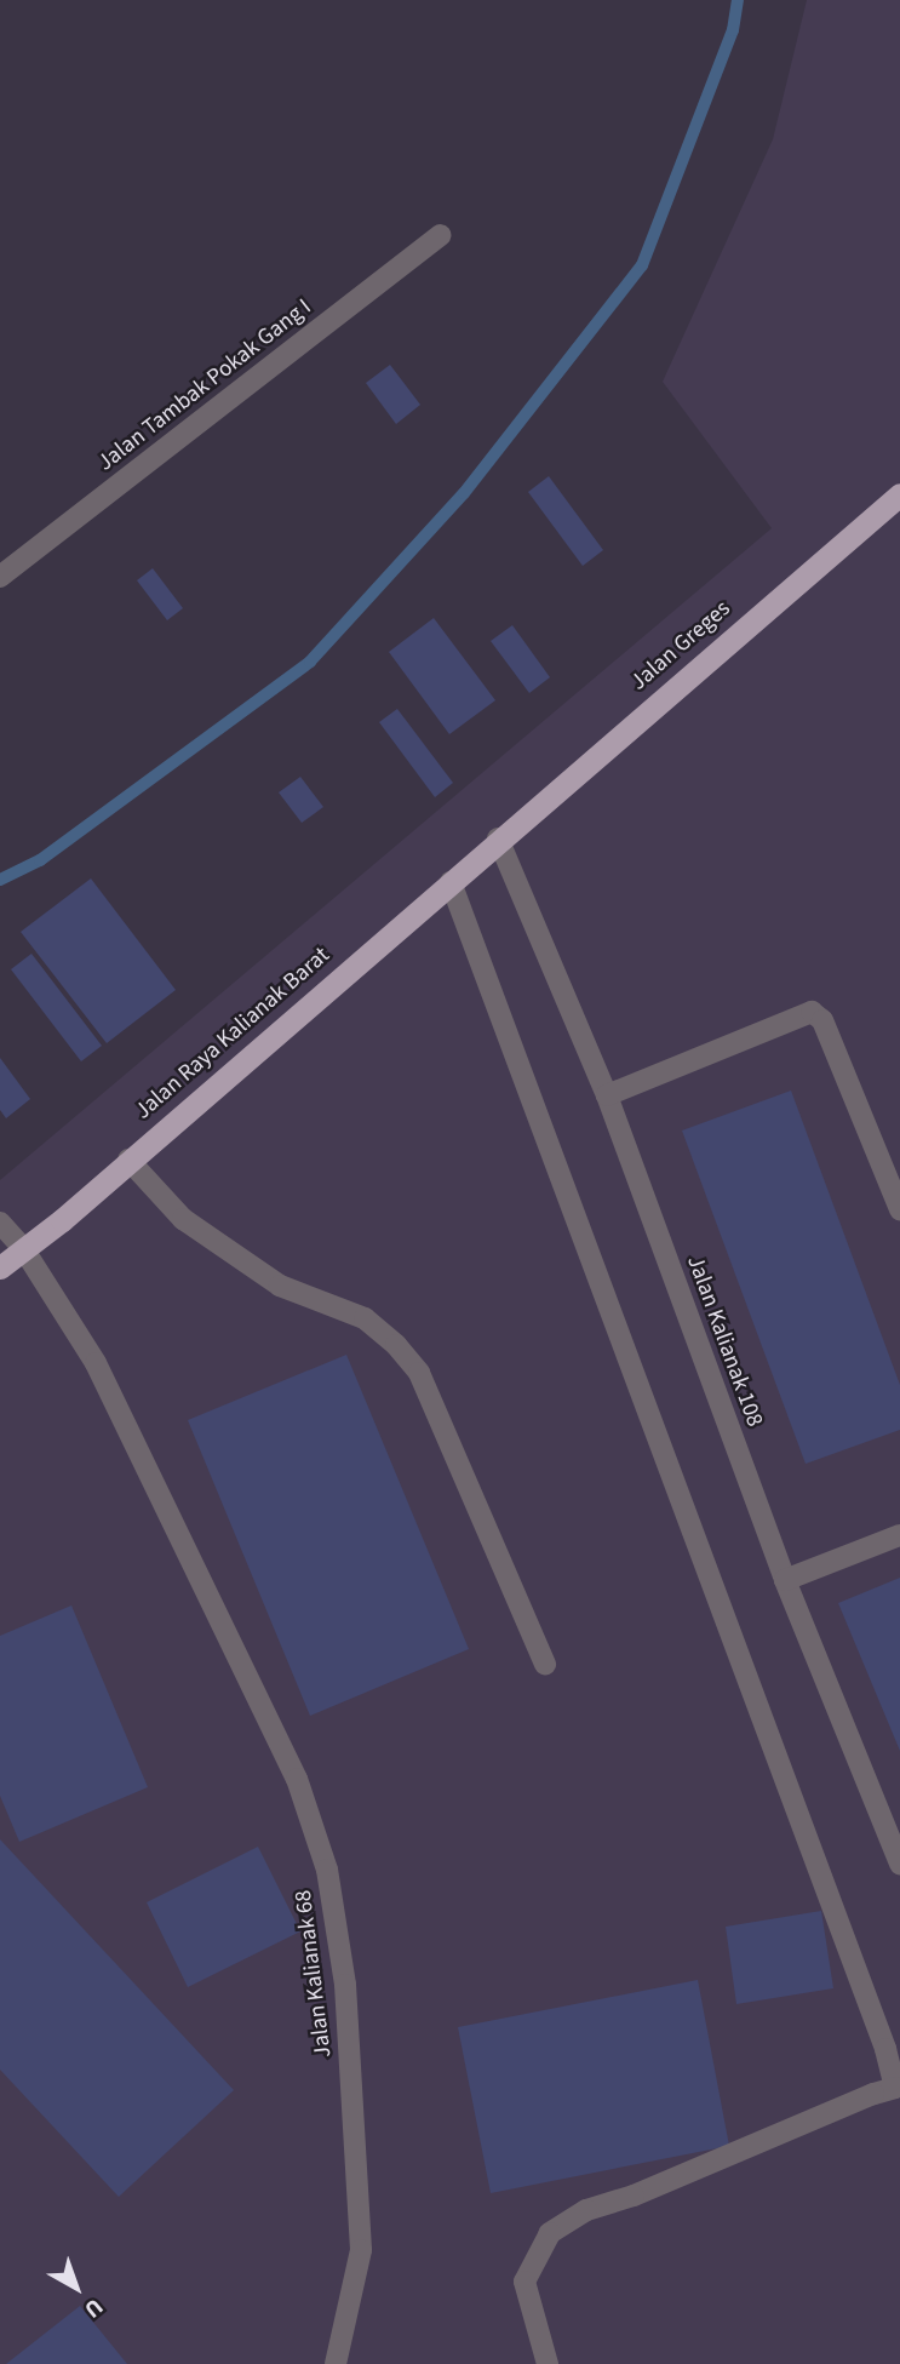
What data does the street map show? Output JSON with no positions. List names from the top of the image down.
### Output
{
  "streets": {
    "highway": ["Jalan Greges", "Jalan Raya Kalianak Barat"],
    "street": ["Jalan Tambak Pokak Gang I", "Jalan Kalianak 108", "Jalan Kalianak 68"]
  },
  "crossings": [
    ["Jalan Greges", "Jalan Raya Kalianak Barat"],
    ["Jalan Greges", "Jalan Kalianak 108"],
    ["Jalan Raya Kalianak Barat", "Jalan Kalianak 108"],
    ["Jalan Raya Kalianak Barat", "Jalan Kalianak 68"]
  ],
  "north": "bottom right"
}
